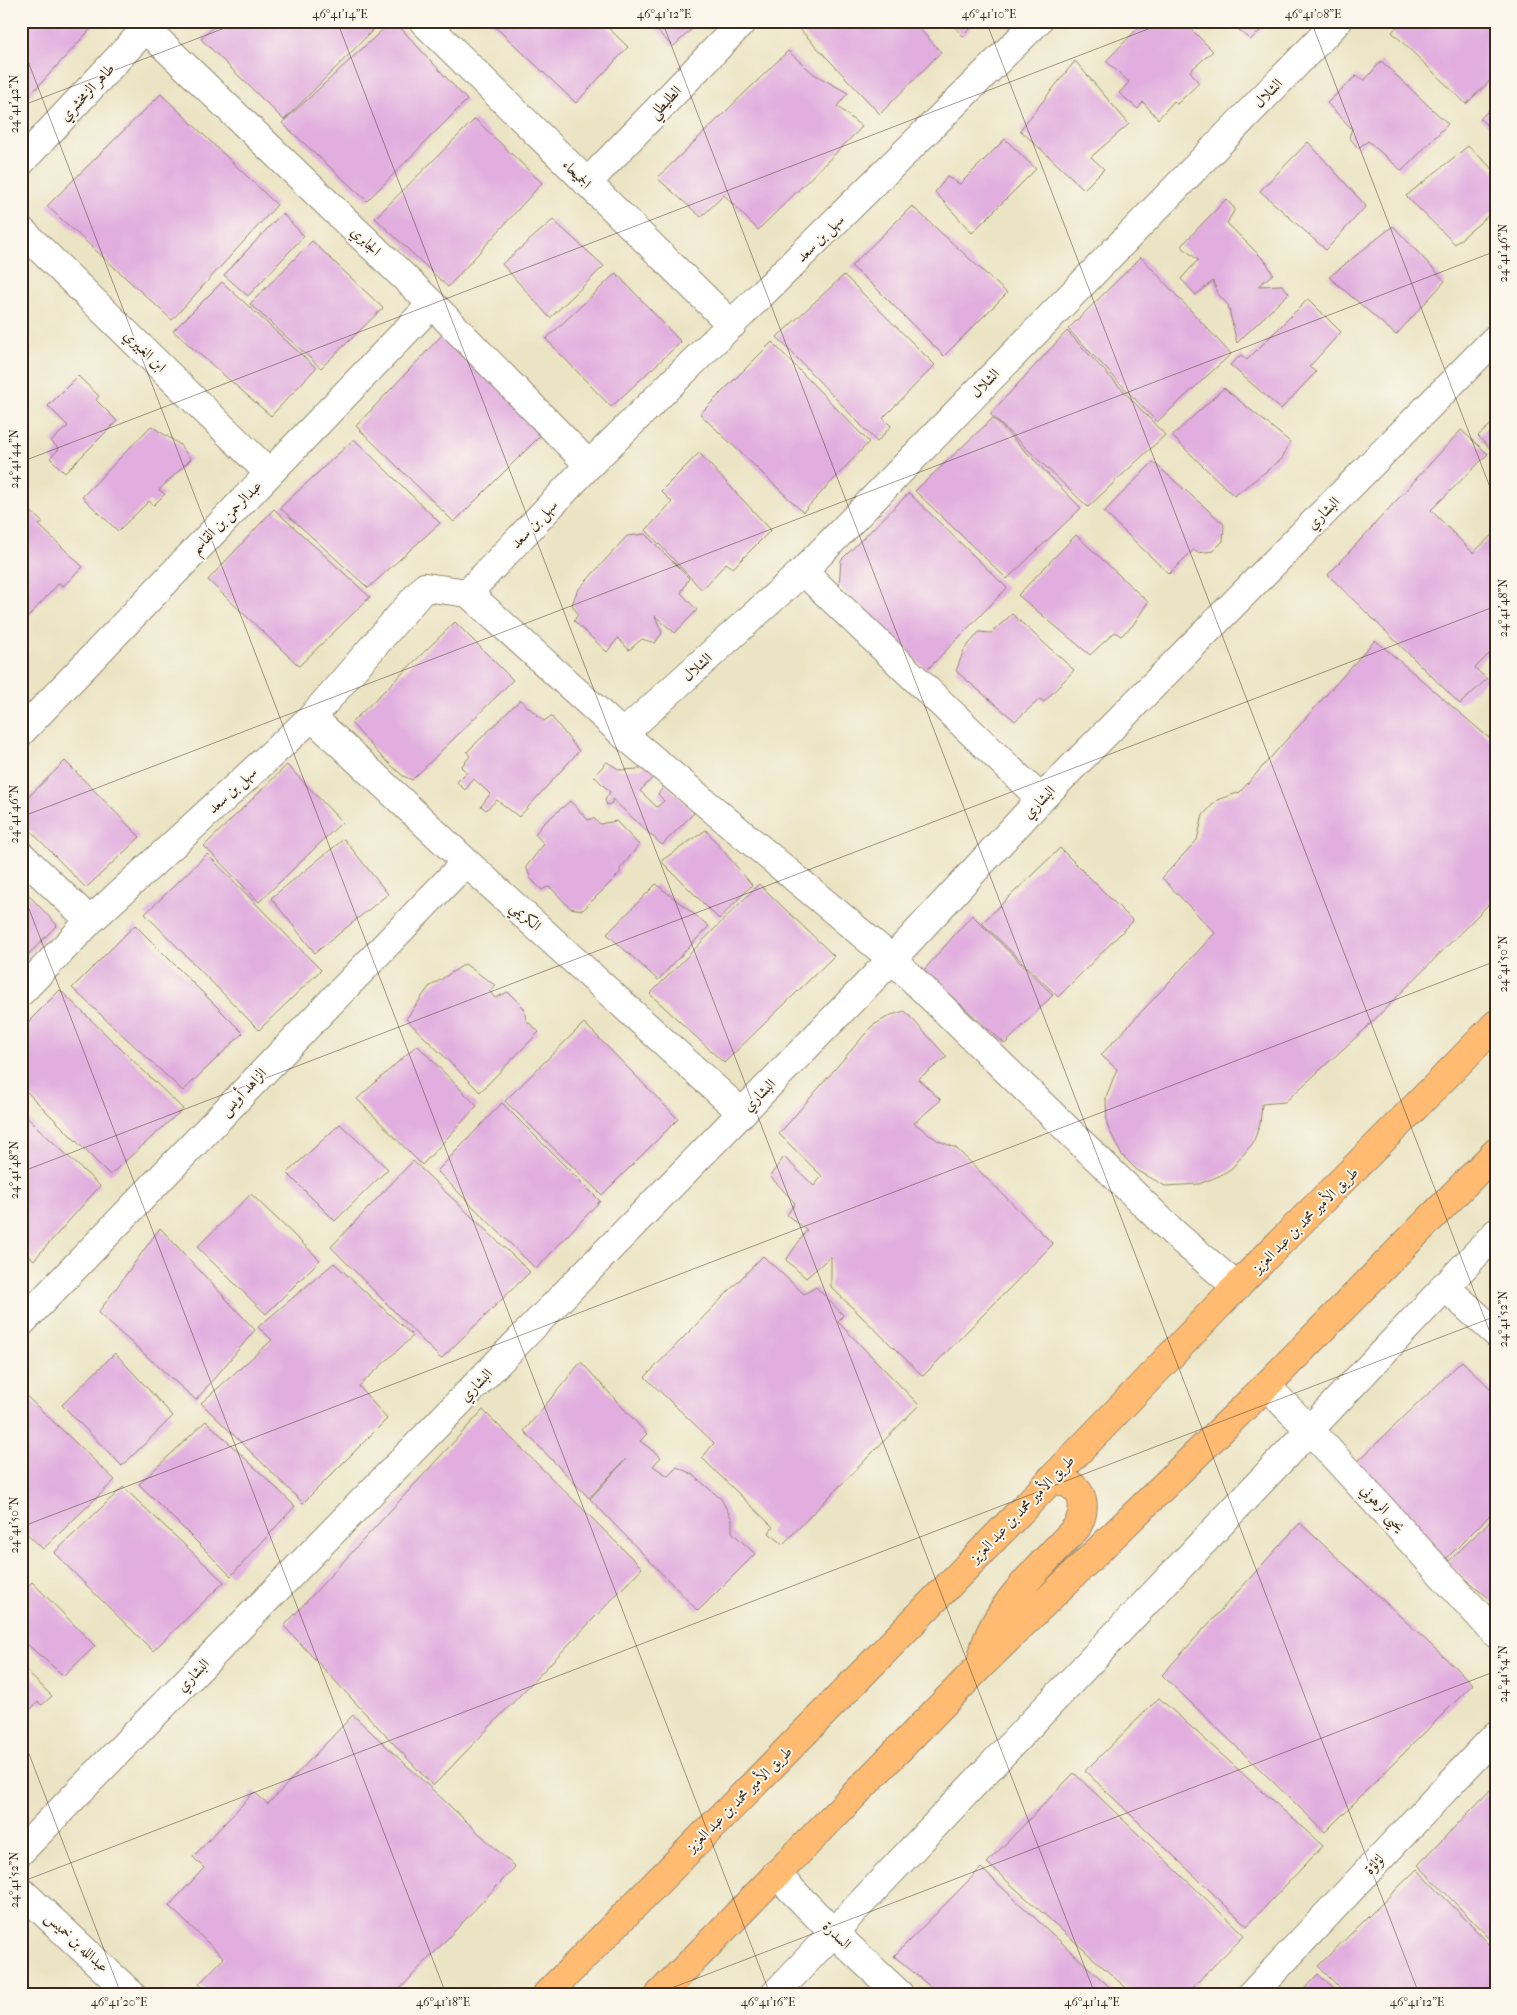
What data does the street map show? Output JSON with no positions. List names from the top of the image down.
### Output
{
  "streets": {
    "main road": ["طريق الأمير محمد بن عبد العزيز"],
    "street": [
      "طاهر الزمخشري",
      "الشلال",
      "الطليطلي",
      "الجميحاء",
      "سهل بن سعد",
      "الجابري",
      "ابن الغبيري",
      "البشاري",
      "عبدالرحمن بن القاسم",
      "الكريمي",
      "الزاهد أويس",
      "يحيى الرهوني",
      "لؤلؤة",
      "السدرة",
      "عبدالله بن خميس"
    ]
  },
  "crossings": [
    ["طاهر الزمخشري", "الجابري"],
    ["الطليطلي", "الجميحاء"],
    ["الجميحاء", "سهل بن سعد"],
    ["سهل بن سعد", "الجابري"],
    ["سهل بن سعد", "الكريمي"],
    ["الجابري", "عبدالرحمن بن القاسم"],
    ["ابن الغبيري", "عبدالرحمن بن القاسم"],
    ["البشاري", "الكريمي"],
    ["الكريمي", "الزاهد أويس"]
  ],
  "coordinates": [
    "46°41'14\"E",
    "46°41'12\"E",
    "46°41'10\"E",
    "46°41'08\"E",
    "24°41'42\"N",
    "24°41'46\"N",
    "24°41'44\"N",
    "24°41'48\"N",
    "24°41'50\"N",
    "24°41'52\"N",
    "24°41'54\"N",
    "46°41'20\"E",
    "46°41'18\"E",
    "46°41'16\"E"
  ]
}
